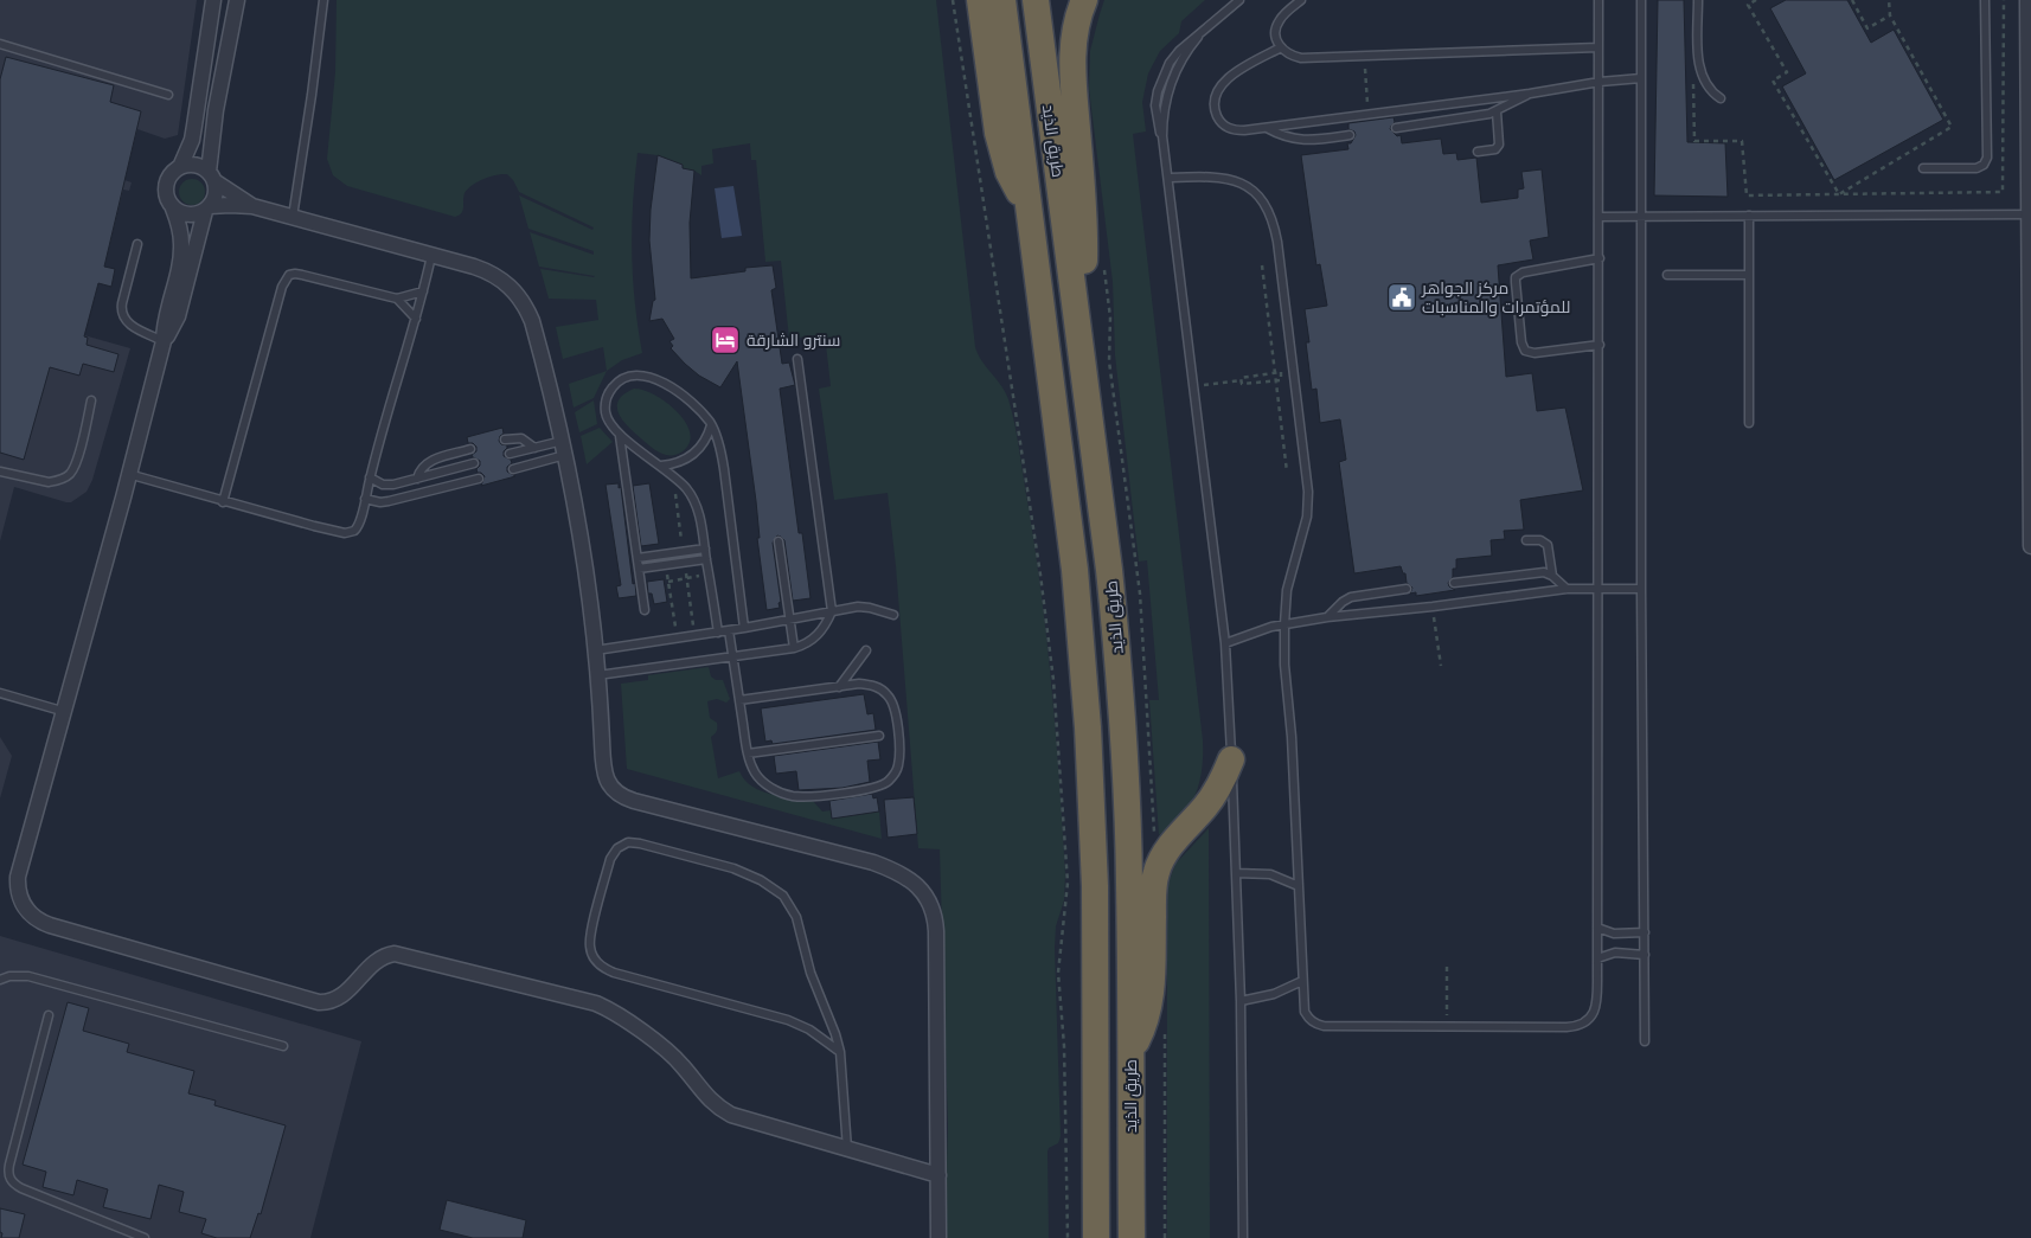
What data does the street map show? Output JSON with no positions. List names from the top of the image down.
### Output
{
  "streets": {
    "highway": ["طريق الذيد"]
  },
  "places": {
    "public building": ["مركز الجواهر للمؤتمرات والمناسبات"],
    "hotel": ["سنترو الشارقة"]
  }
}
